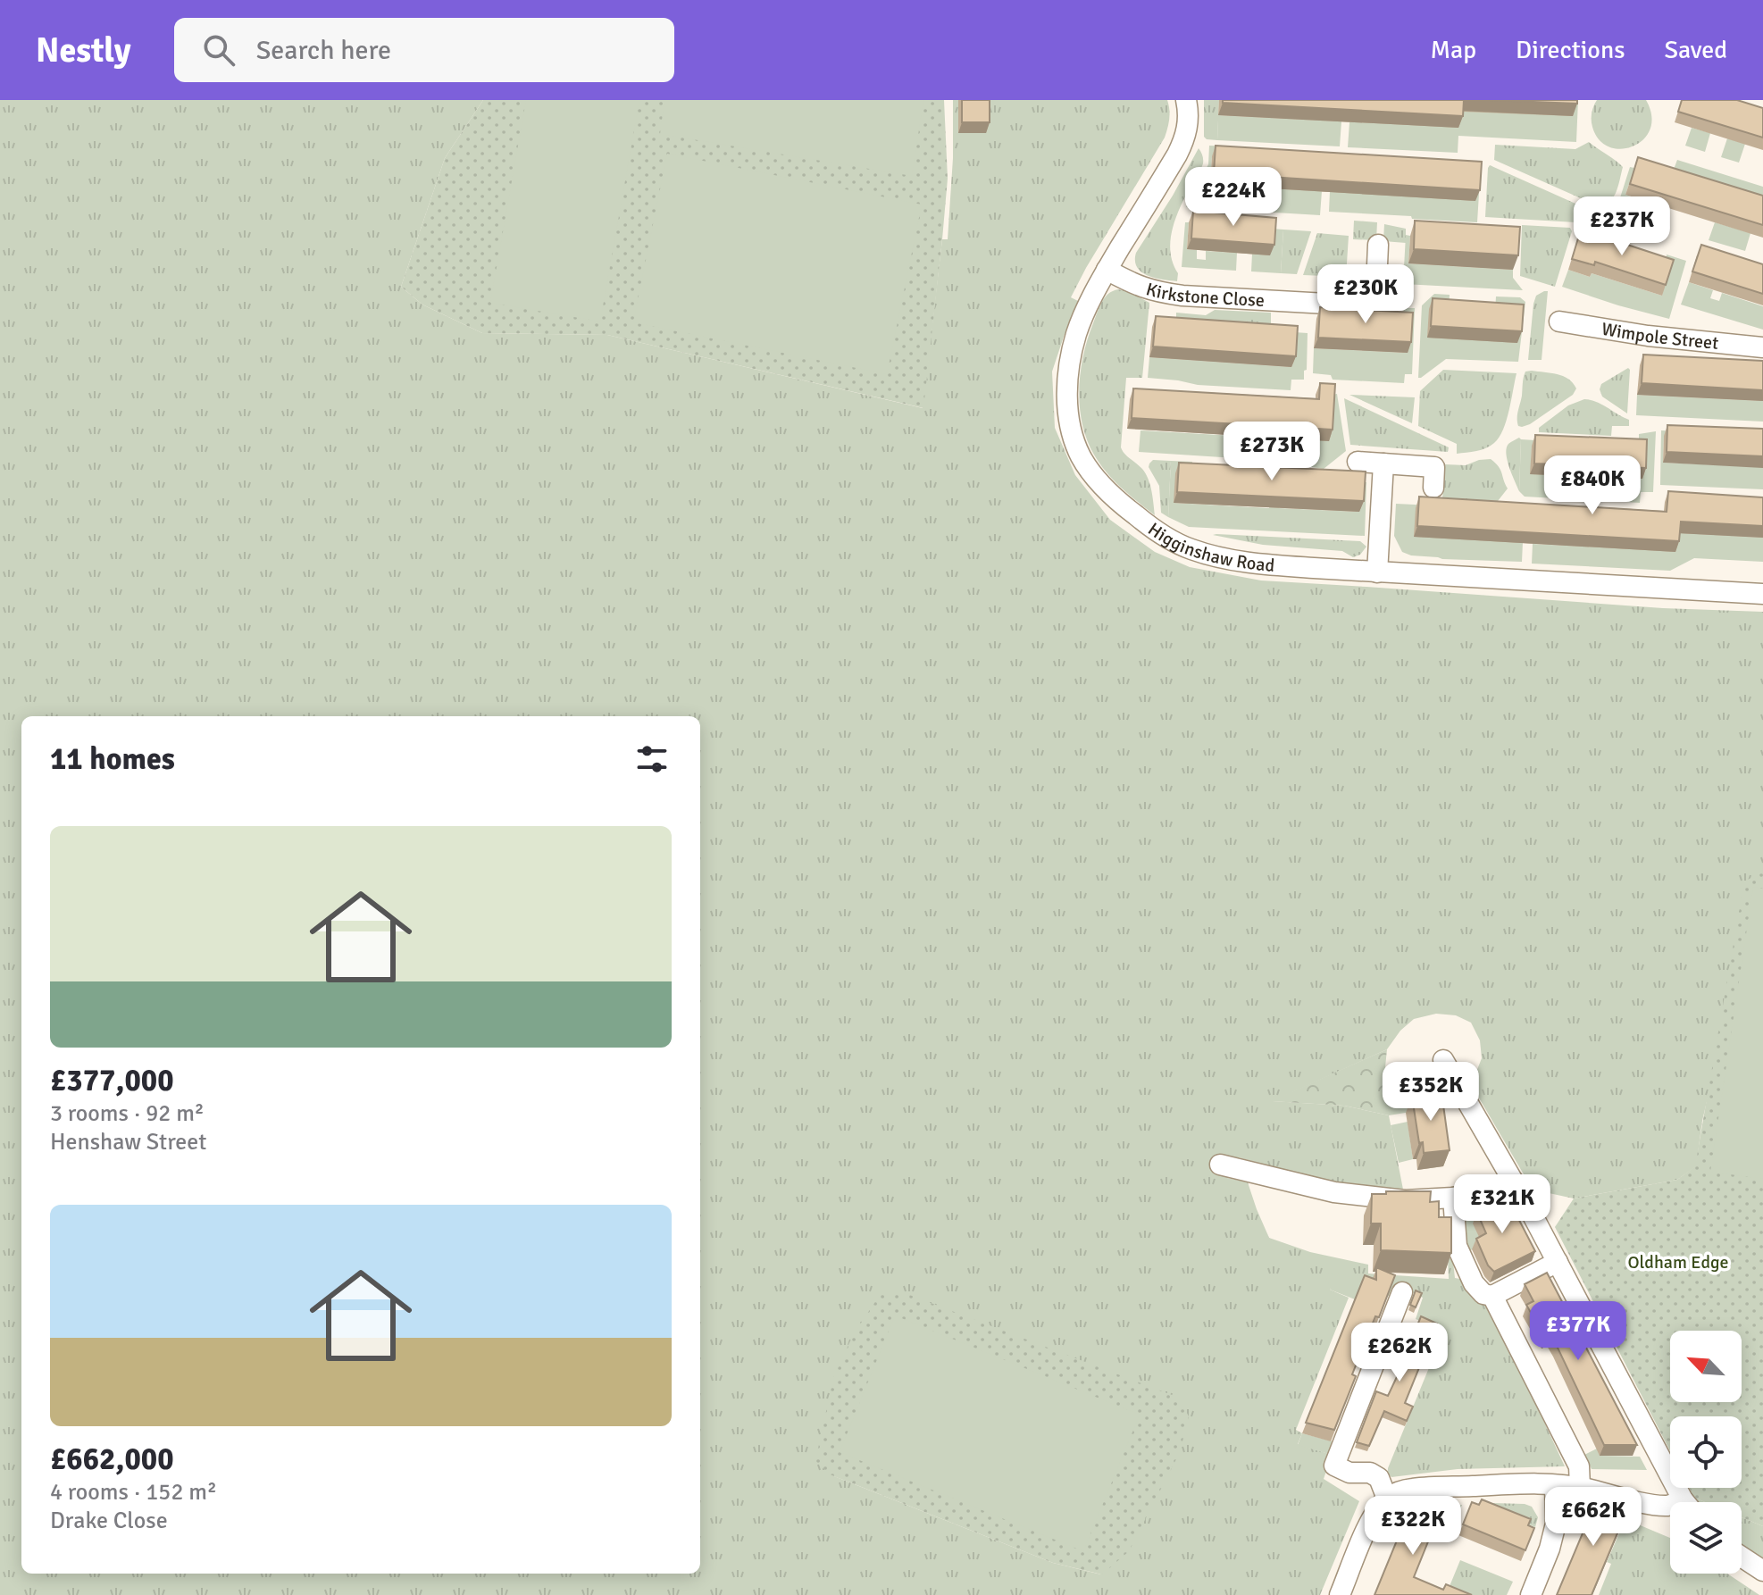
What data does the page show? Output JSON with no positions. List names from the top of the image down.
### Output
{
  "streets": {
    "street": ["Kirkstone Close", "Wimpole Street", "Higginshaw Road"]
  },
  "crossings": [
    ["Kirkstone Close", "Higginshaw Road"]
  ],
  "parks": ["Oldham Edge"],
  "north": "top left",
  "page": {
    "header": "Nestly",
    "search": "Search here",
    "nav": ["Map", "Directions", "Saved"],
    "price": [
      "£224K",
      "£237K",
      "£230K",
      "£273K",
      "£840K",
      "£352K",
      "£321K",
      "£377K",
      "£262K",
      "£662K",
      "£322K"
    ],
    "heading": "11 homes",
    "list": [
      {
        "name": "£377,000",
        "note": "3 rooms · 92 m² · Henshaw Street"
      },
      {
        "name": "£662,000",
        "note": "4 rooms · 152 m² · Drake Close"
      }
    ]
  }
}
